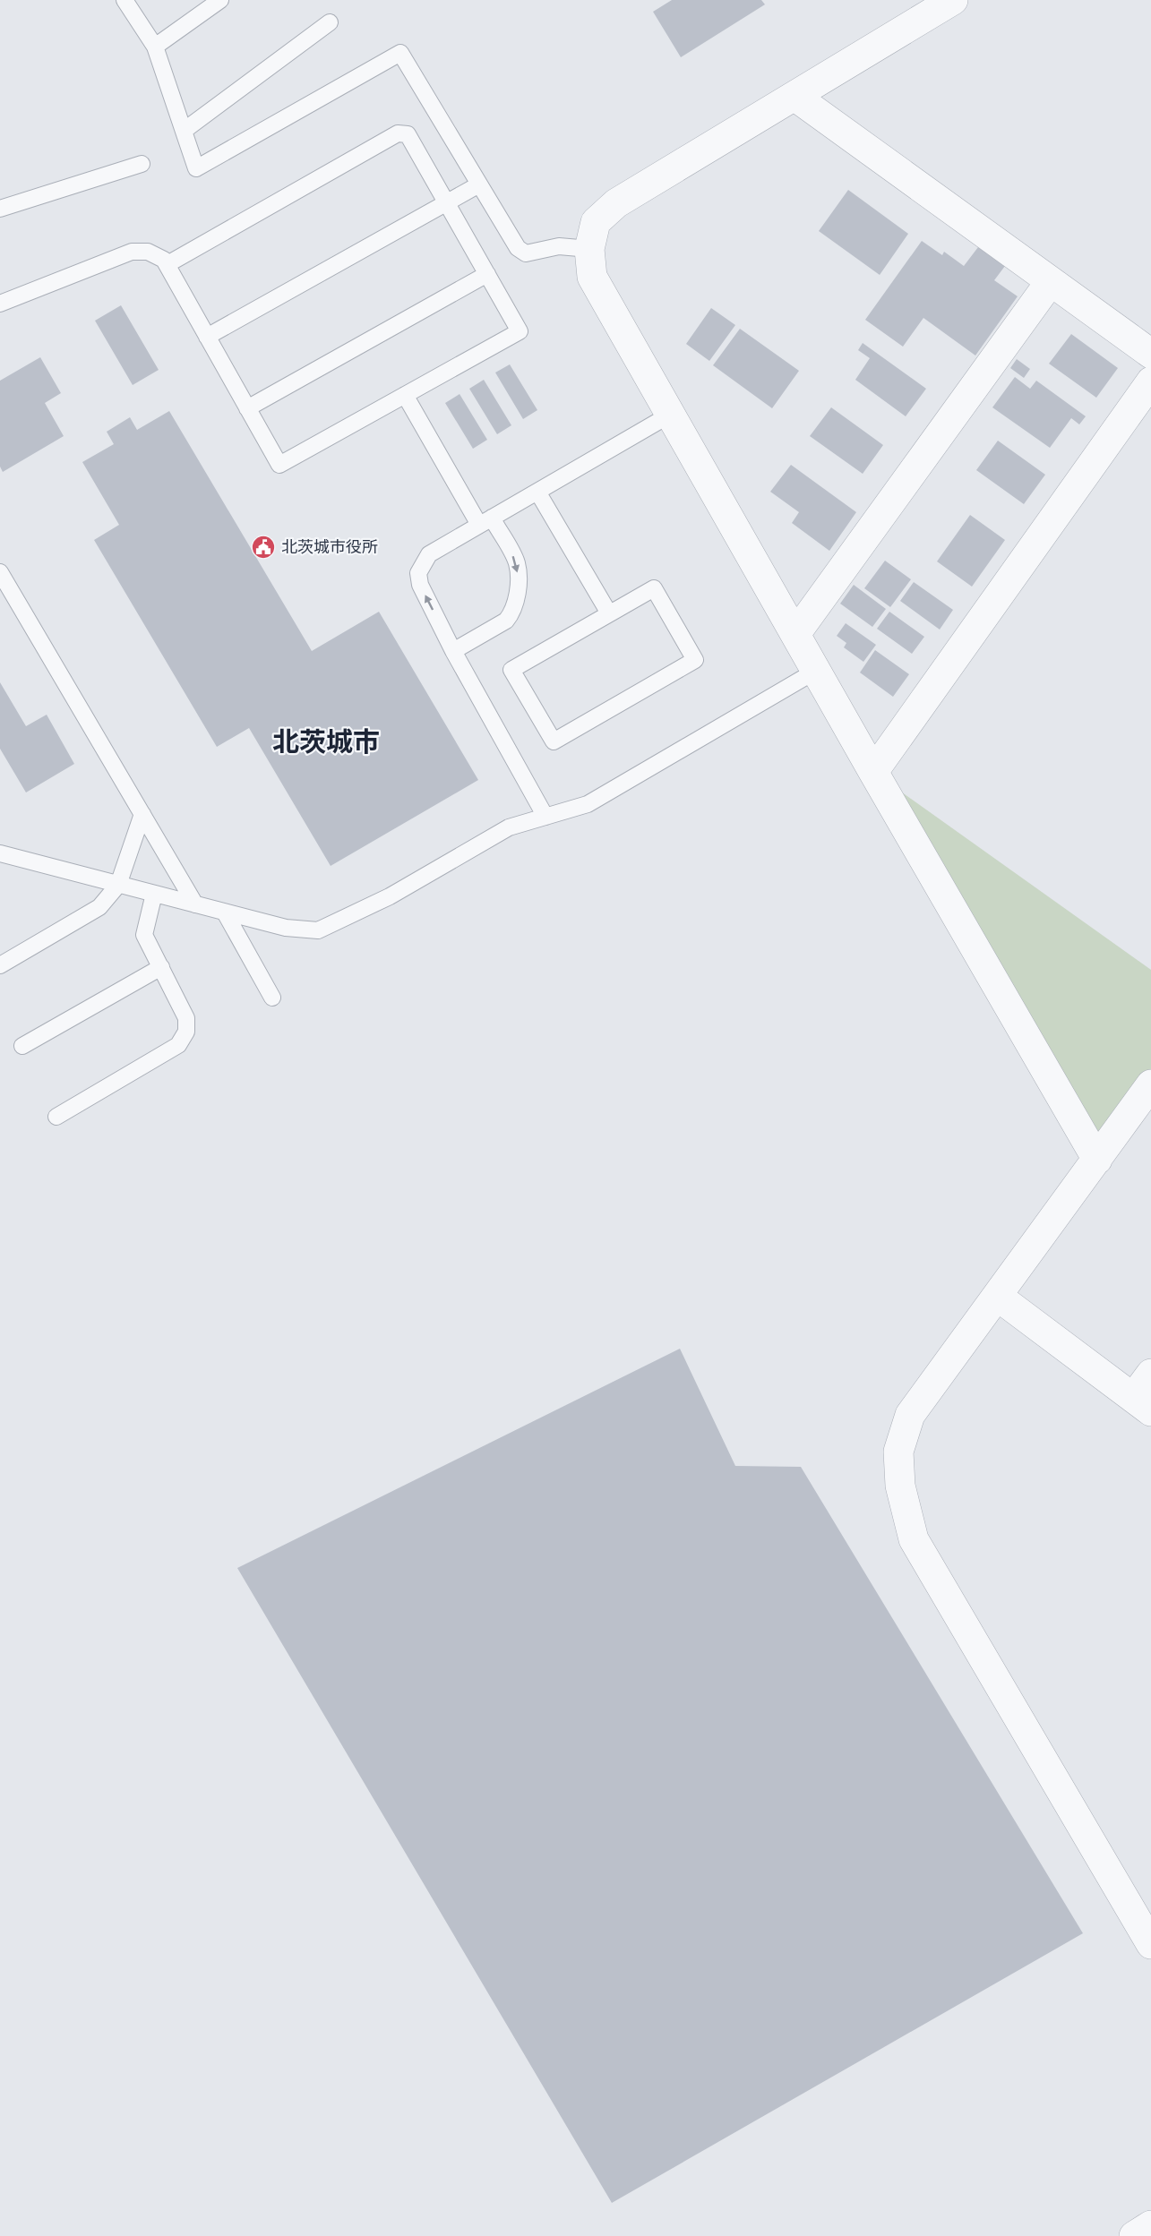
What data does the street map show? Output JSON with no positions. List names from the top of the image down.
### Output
{
  "districts": ["北茨城市"],
  "places": {
    "public building": ["北茨城市役所"]
  }
}
